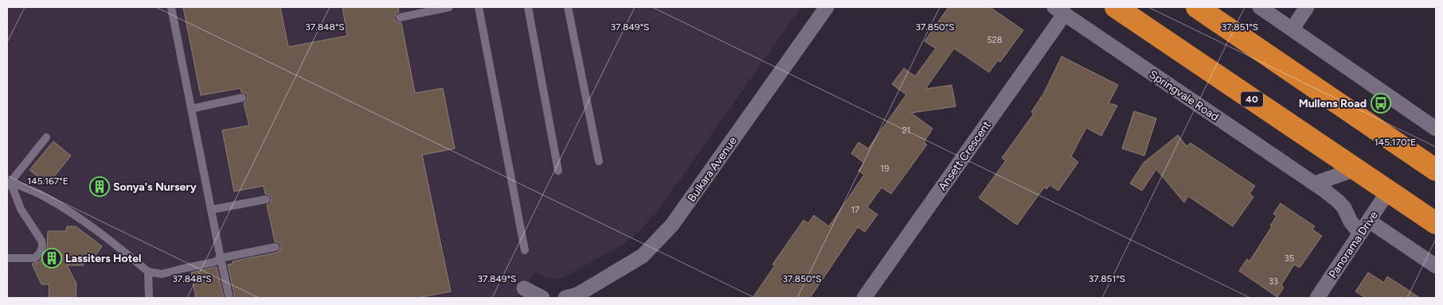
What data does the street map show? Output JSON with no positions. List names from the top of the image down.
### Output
{
  "streets": {
    "highway": ["40"],
    "street": [
      "Springvale Road",
      "Ansett Crescent",
      "Bulkara Avenue",
      "Panorama Drive"
    ]
  },
  "crossings": [
    ["Springvale Road", "Ansett Crescent"],
    ["Springvale Road", "Panorama Drive"],
    ["40", "Panorama Drive"]
  ],
  "places": {
    "bus stop": ["Mullens Road"],
    "building": ["Sonya's Nursery", "Lassiters Hotel"]
  },
  "house_numbers": [
    "528",
    "21",
    "19",
    "17",
    "35",
    "33"
  ],
  "coordinates": [
    "37.848°S",
    "37.849°S",
    "37.850°S",
    "37.851°S",
    "145.170°E",
    "145.167°E"
  ]
}
